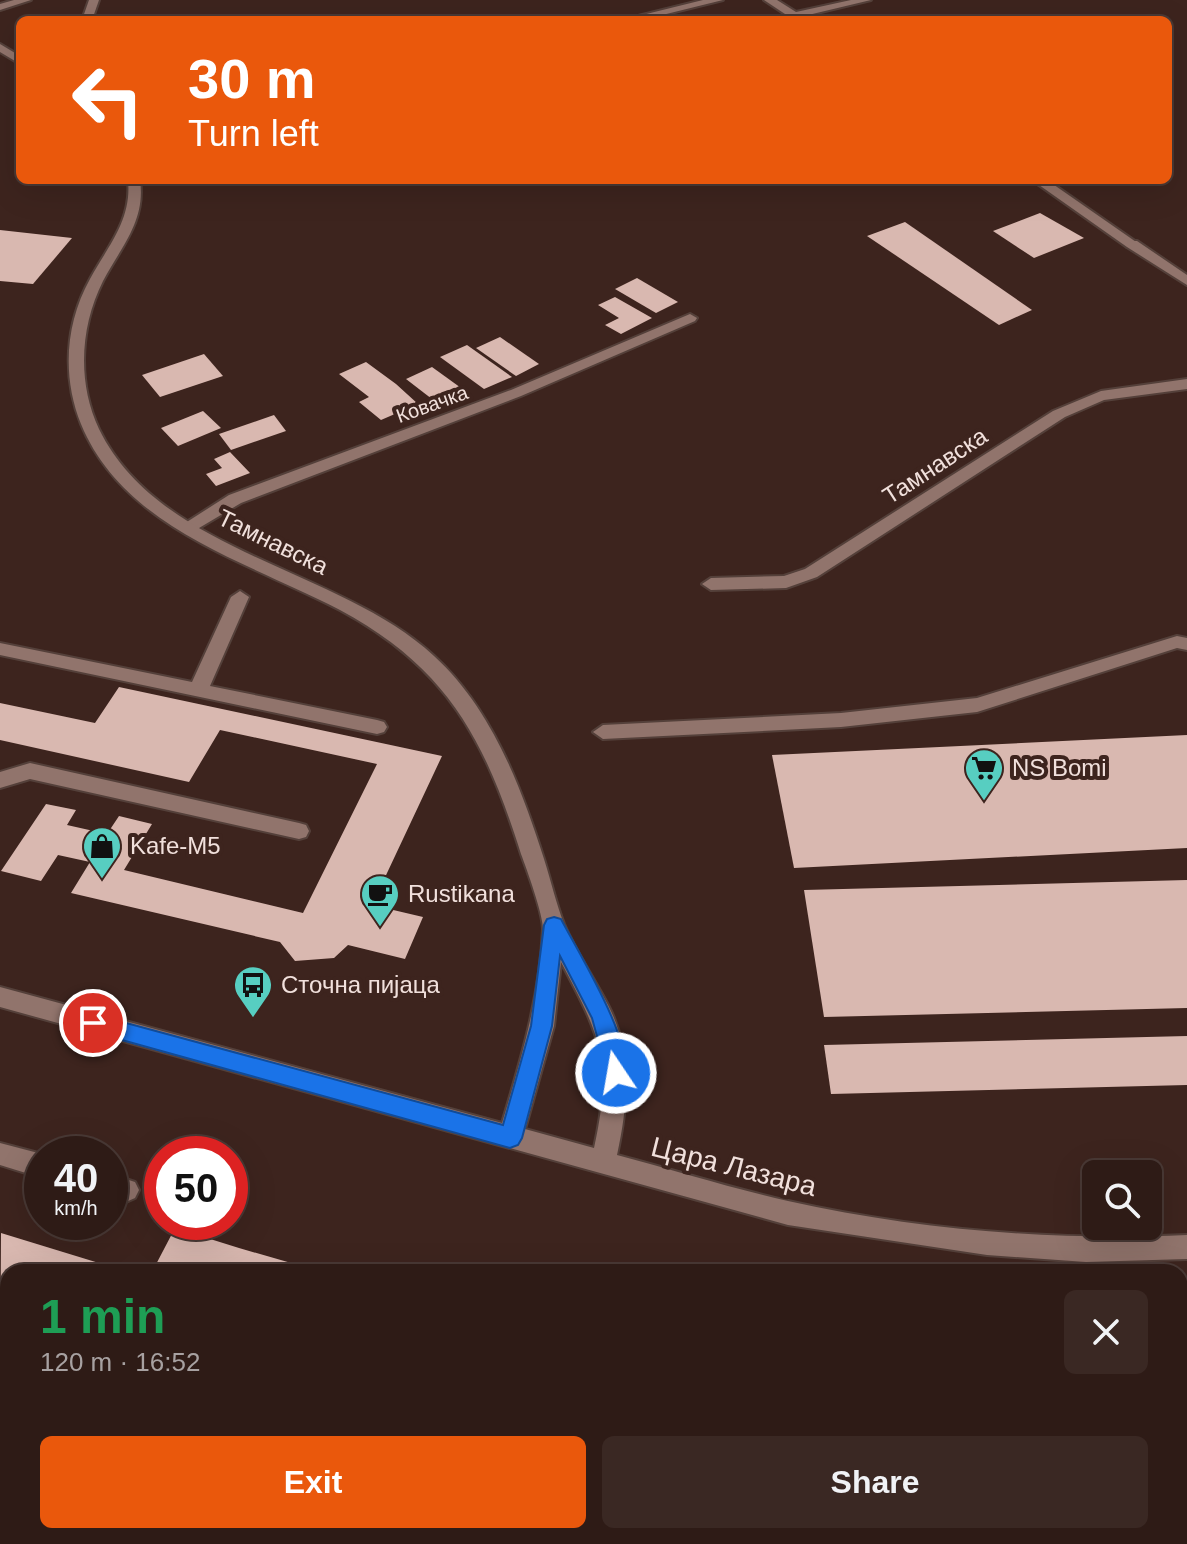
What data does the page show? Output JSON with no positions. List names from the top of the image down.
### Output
{
  "streets": {
    "main road": ["Ковачка", "Тамнавска", "Цара Лазара"]
  },
  "crossings": [
    ["Ковачка", "Тамнавска"]
  ],
  "places": {
    "supermarket": ["NS Bomi"],
    "shop": ["Kafe-M5"],
    "cafe": ["Rustikana"],
    "bus stop": ["Сточна пијаца"]
  },
  "page": {
    "turn": ["30 m", "Turn left"],
    "speed": "40 km/h",
    "limit": "50",
    "heading": ["1 min", "120 m · 16:52"],
    "buttons": ["Exit", "Share"]
  }
}
